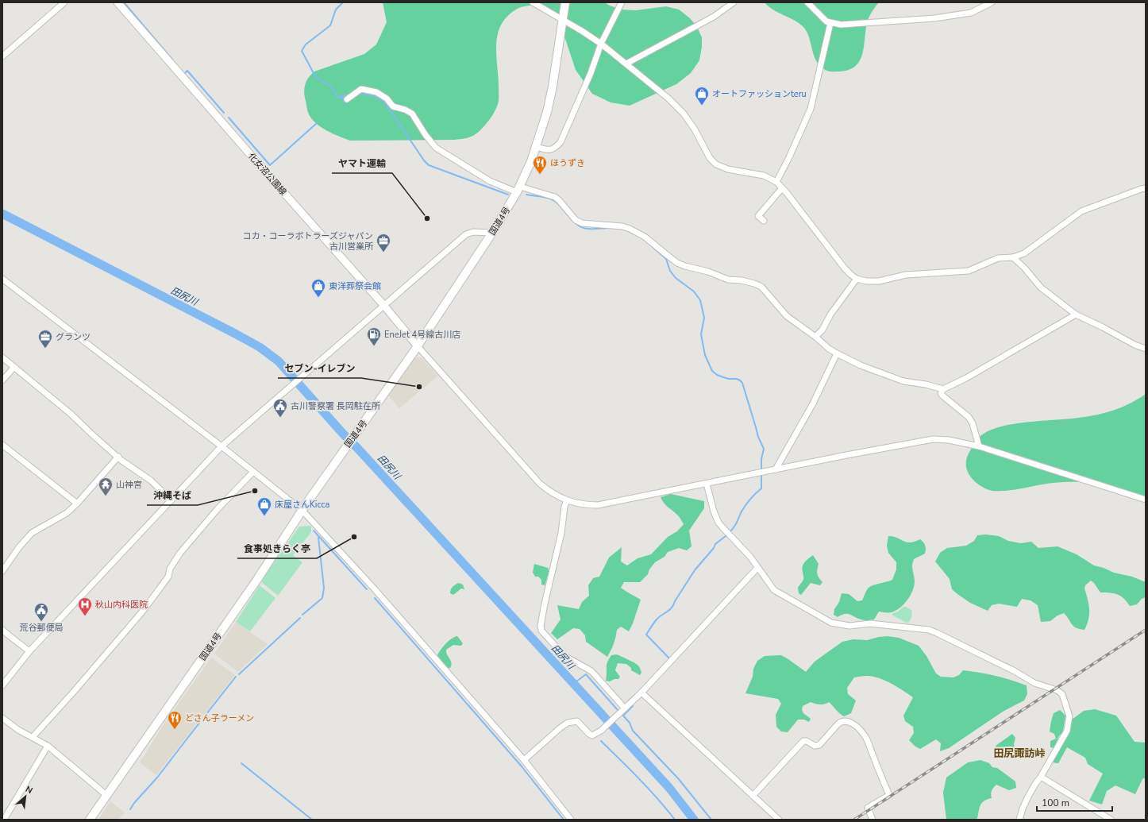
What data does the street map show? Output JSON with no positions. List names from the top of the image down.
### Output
{
  "streets": {
    "highway": ["国道4号"],
    "main road": ["化女沼公園線"]
  },
  "crossings": [
    ["化女沼公園線", "国道4号"]
  ],
  "districts": ["田尻諏訪峠"],
  "water": ["田尻川"],
  "places": {
    "shop": ["オートファッションteru", "東洋葬祭会館", "床屋さんKicca"],
    "restaurant": ["ほうずき", "どさん子ラーメン"],
    "other": [
      "ヤマト運輸",
      "セブン-イレブン",
      "沖縄そば",
      "食事処きらく亭"
    ],
    "office": ["コカ・コーラボトラーズジャパン 古川営業所", "グランツ"],
    "fuel station": ["EneJet 4号線古川店"],
    "public building": ["古川警察署 長岡駐在所", "荒谷郵便局"],
    "temple": ["山神宮"],
    "hospital": ["秋山内科医院"]
  },
  "scale_bar": "100 m",
  "north": "top right"
}
